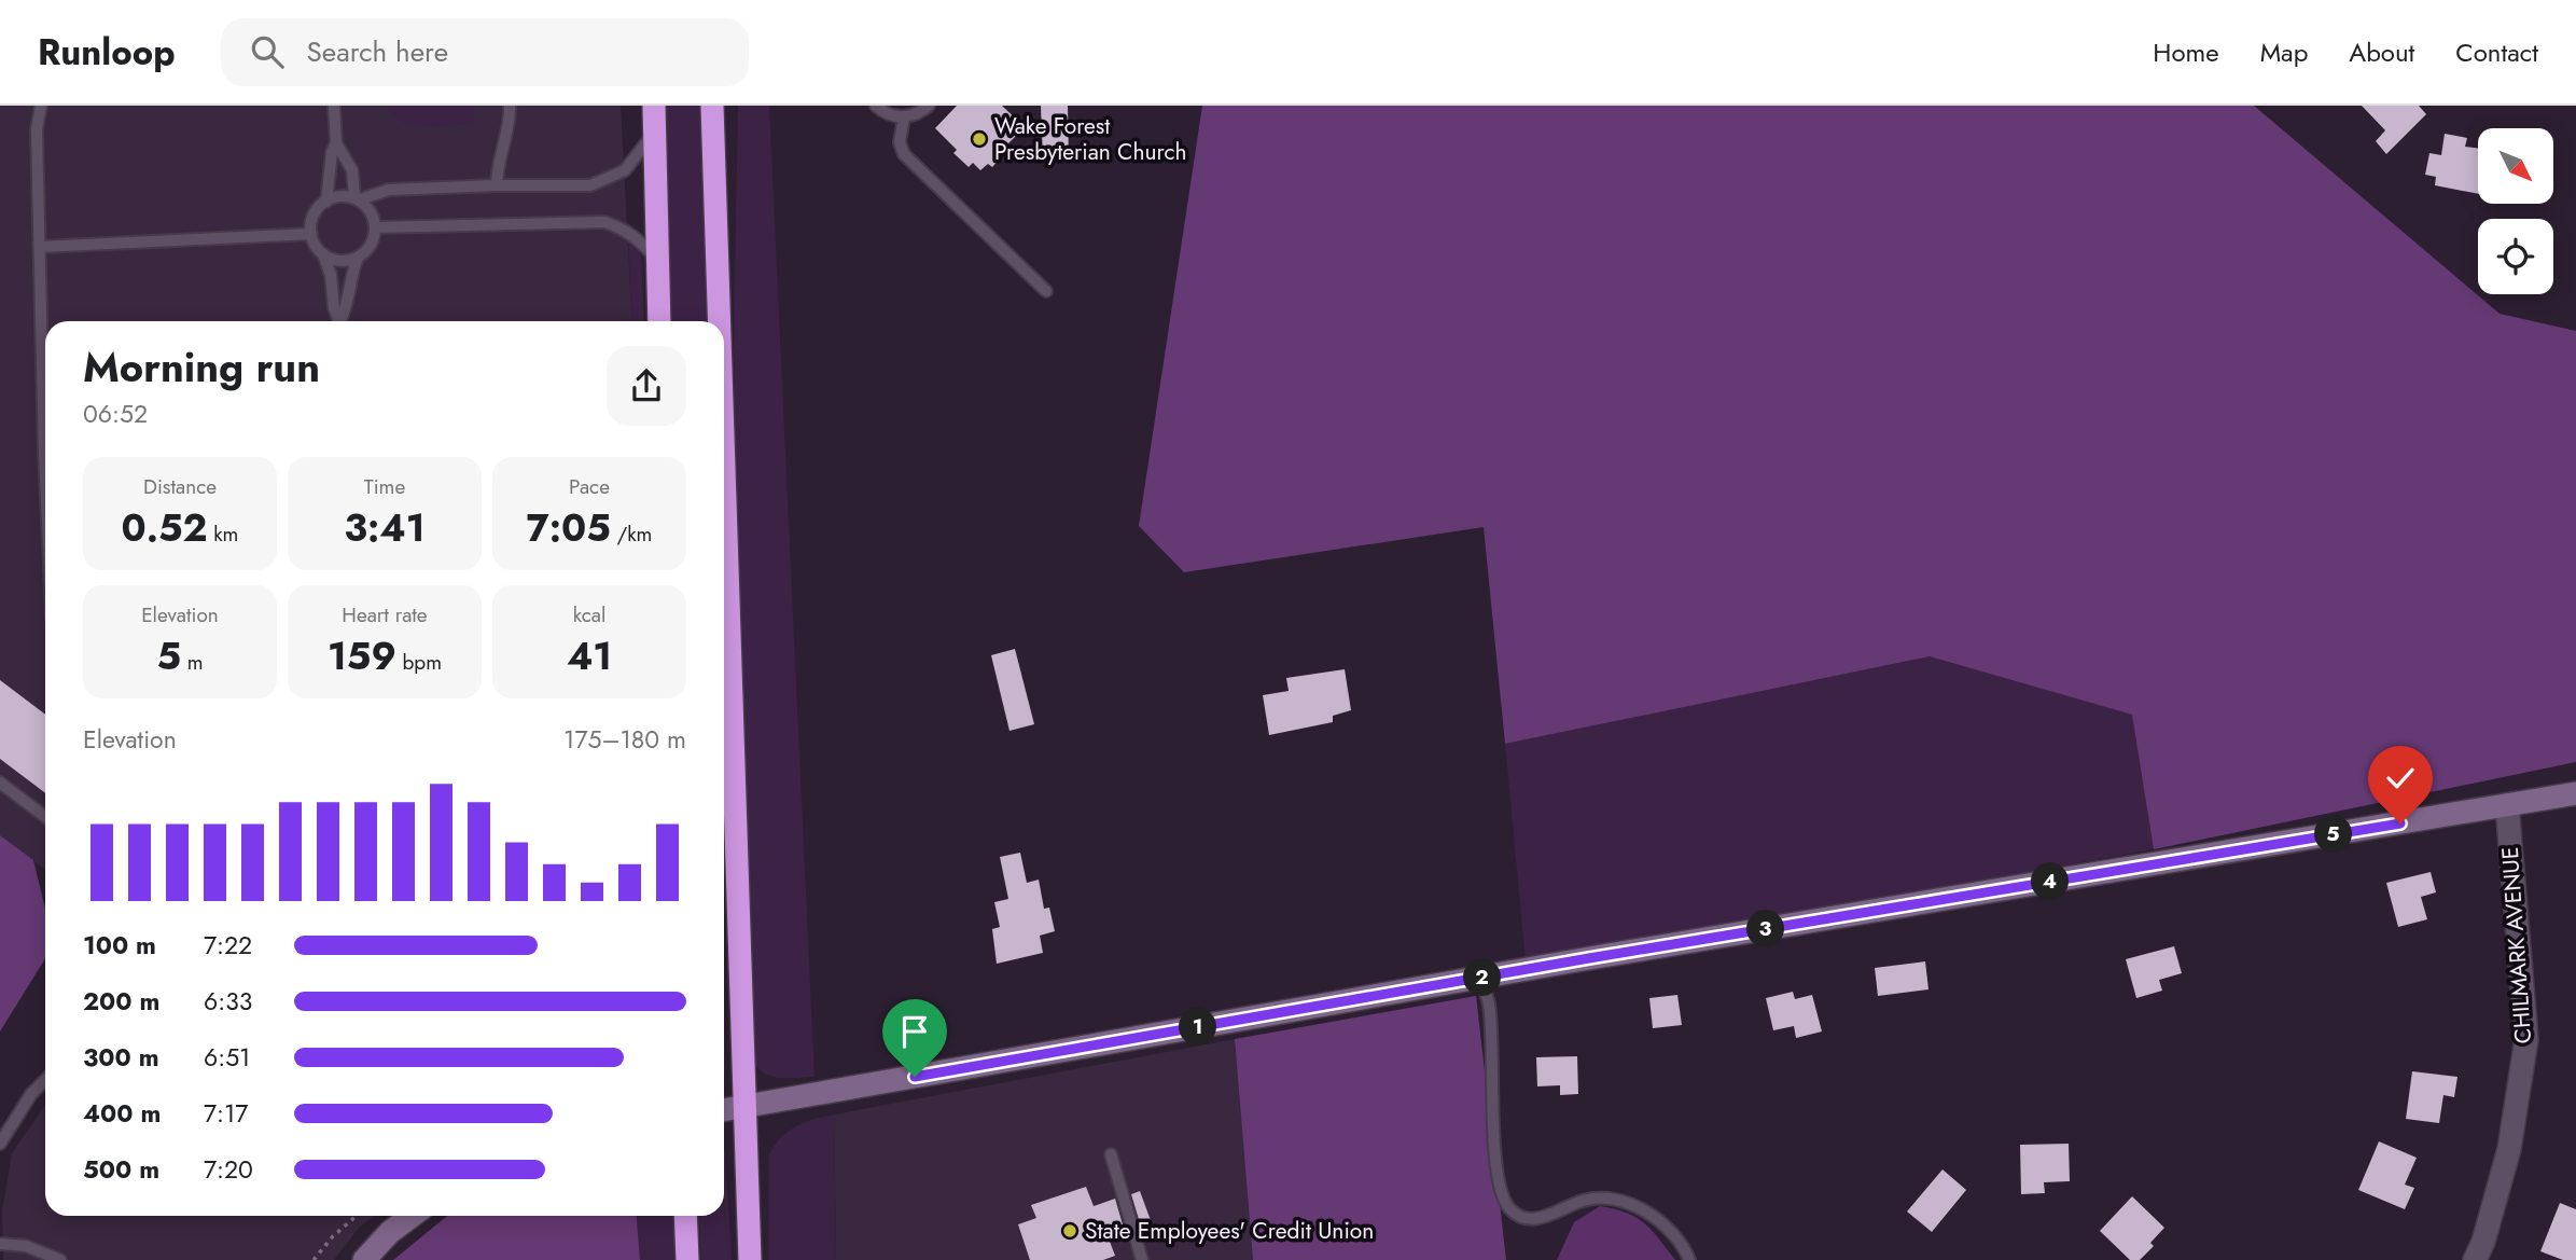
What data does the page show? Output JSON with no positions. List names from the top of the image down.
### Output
{
  "streets": {
    "street": ["CHILMARK AVENUE"]
  },
  "places": ["Wake Forest Presbyterian Church", "State Employees' Credit Union"],
  "north": "bottom right",
  "page": {
    "header": "Runloop",
    "search": "Search here",
    "nav": [
      "Home",
      "Map",
      "About",
      "Contact"
    ],
    "heading": ["Morning run", "06:52"],
    "stats": [
      ["Distance", "0.52 km"],
      ["Time", "3:41"],
      ["Pace", "7:05 /km"],
      ["Elevation", "5 m"],
      ["Heart rate", "159 bpm"],
      ["kcal", "41"]
    ],
    "chart": ["Elevation", "175–180 m"],
    "pins": [
      "5",
      "4",
      "3",
      "2",
      "1"
    ],
    "list": [
      {
        "name": "100 m",
        "note": "7:22"
      },
      {
        "name": "200 m",
        "note": "6:33"
      },
      {
        "name": "300 m",
        "note": "6:51"
      },
      {
        "name": "400 m",
        "note": "7:17"
      },
      {
        "name": "500 m",
        "note": "7:20"
      }
    ]
  }
}
